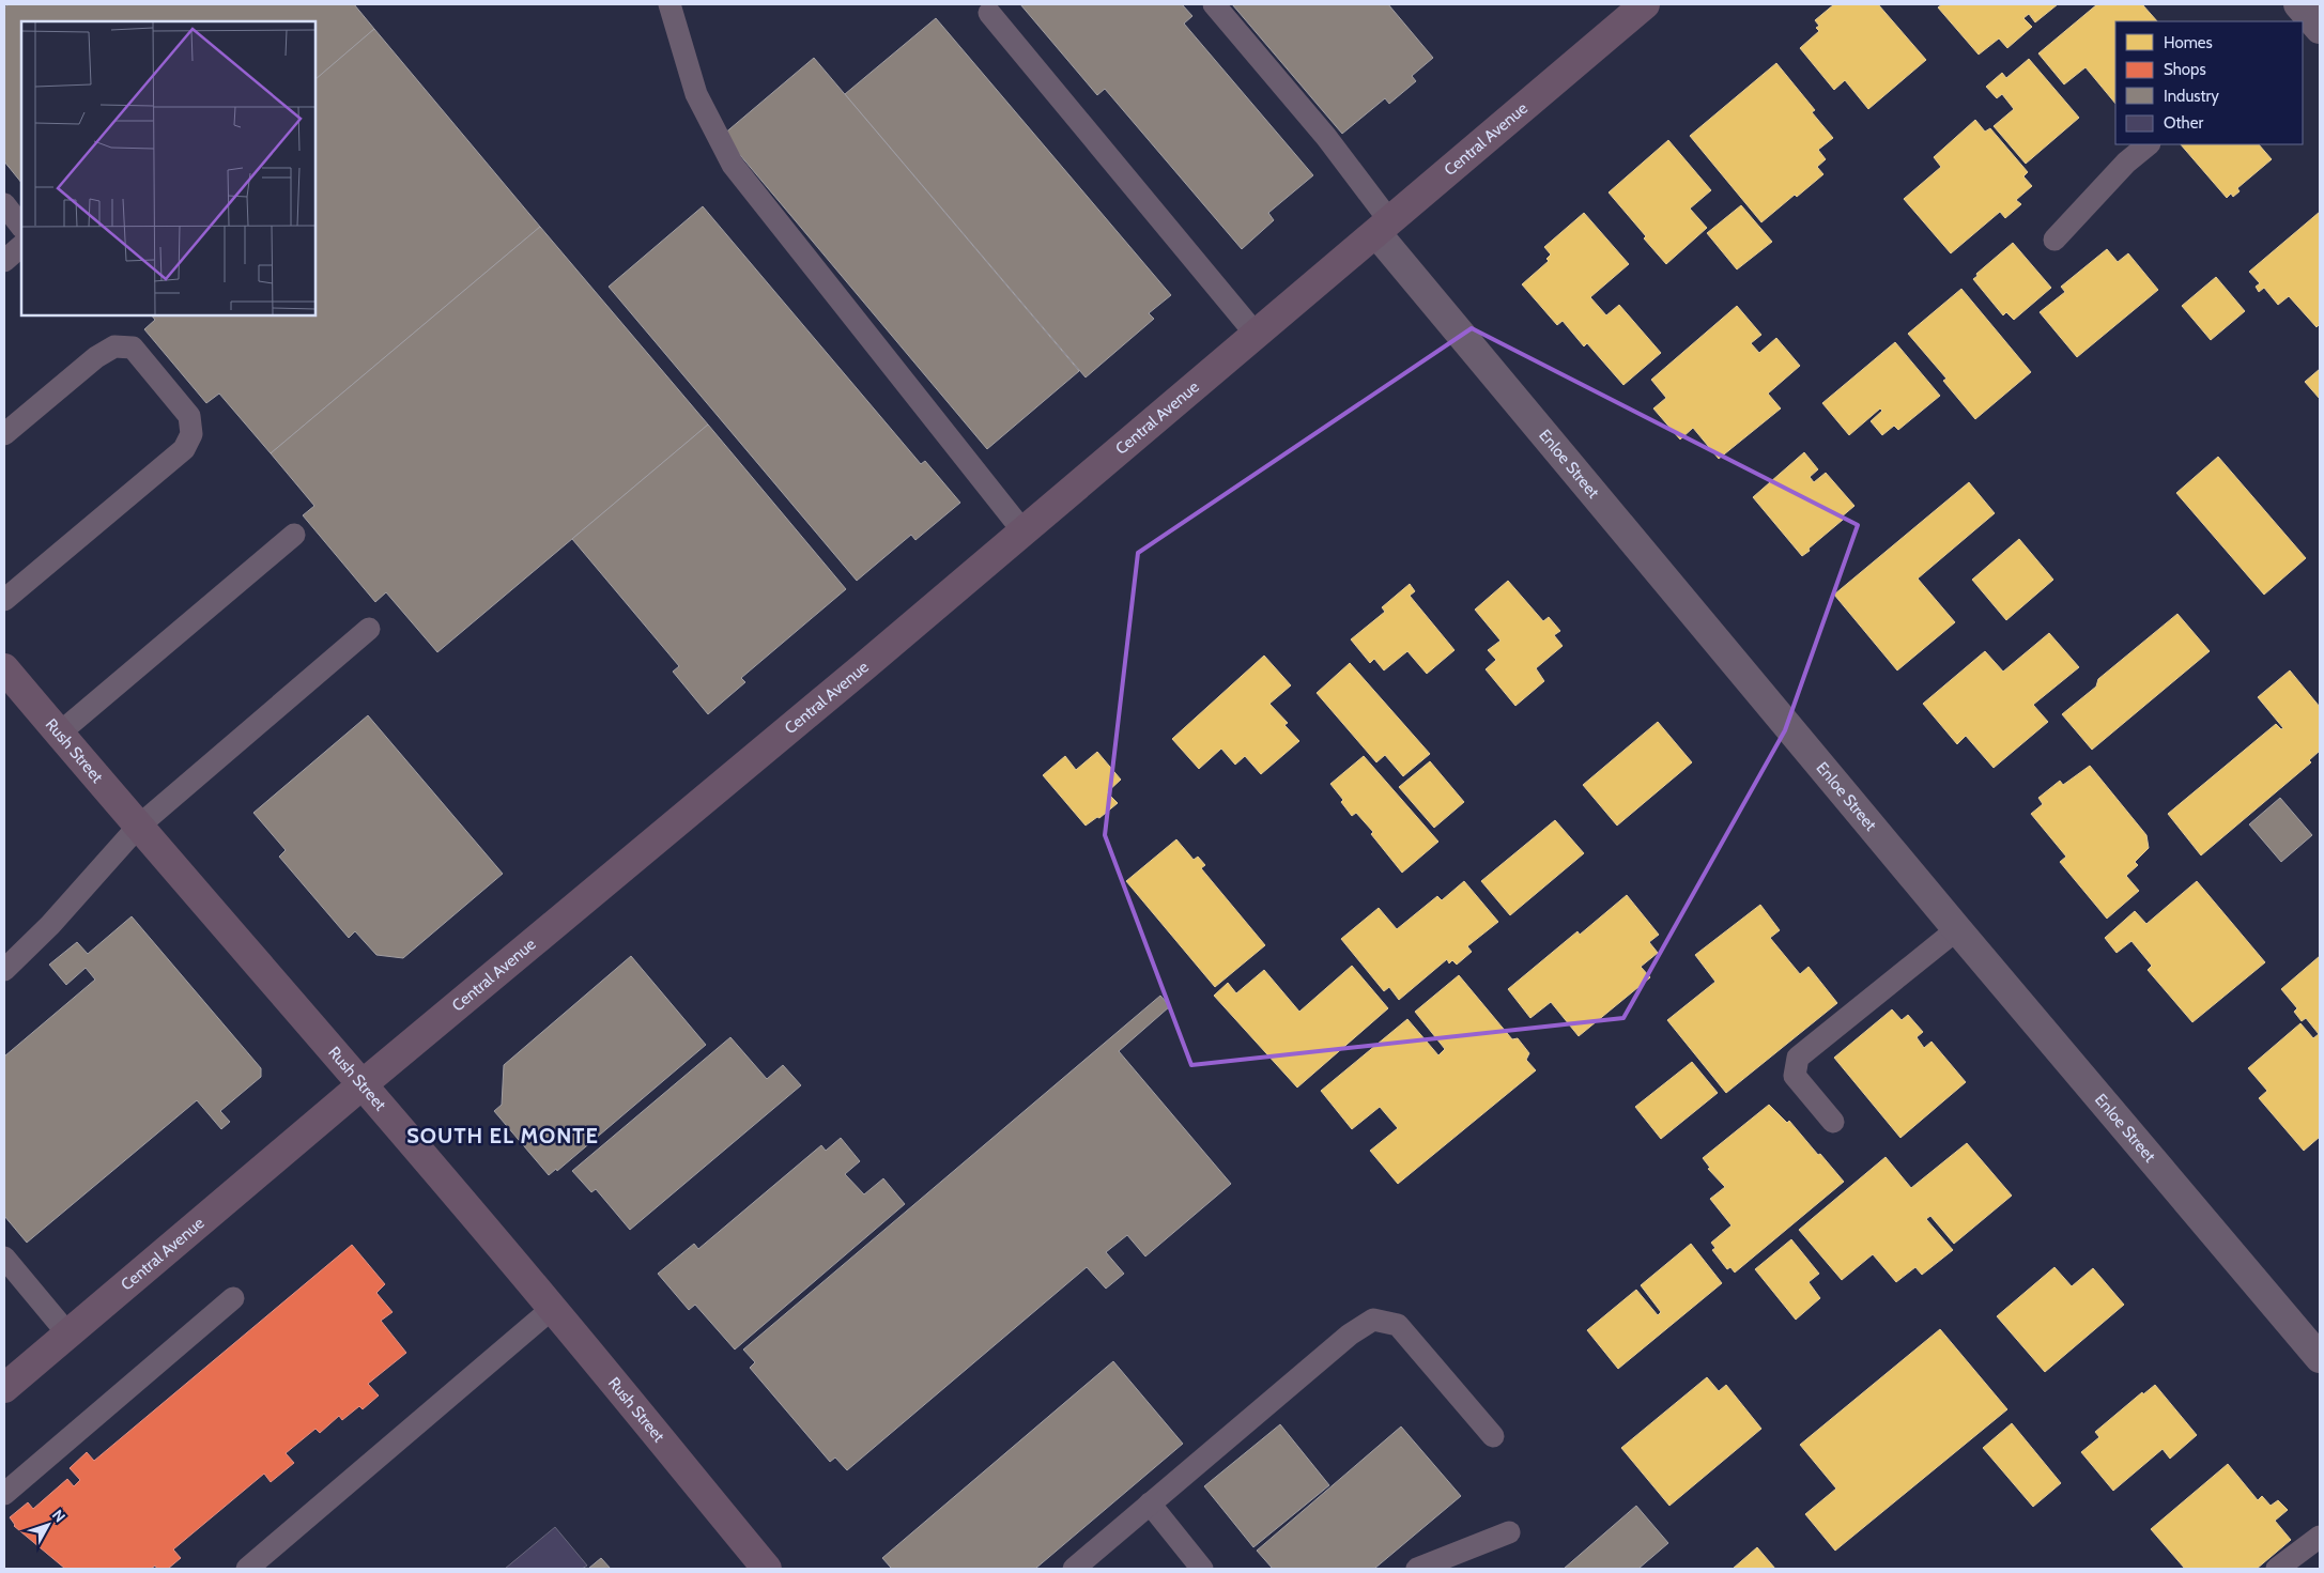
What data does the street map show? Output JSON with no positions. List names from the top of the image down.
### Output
{
  "streets": {
    "street": ["Central Avenue", "Enloe Street", "Rush Street"]
  },
  "crossings": [
    ["Central Avenue", "Enloe Street"],
    ["Central Avenue", "Rush Street"]
  ],
  "districts": ["SOUTH EL MONTE"],
  "legend": [
    "Homes",
    "Shops",
    "Industry",
    "Other"
  ],
  "north": "top right"
}
